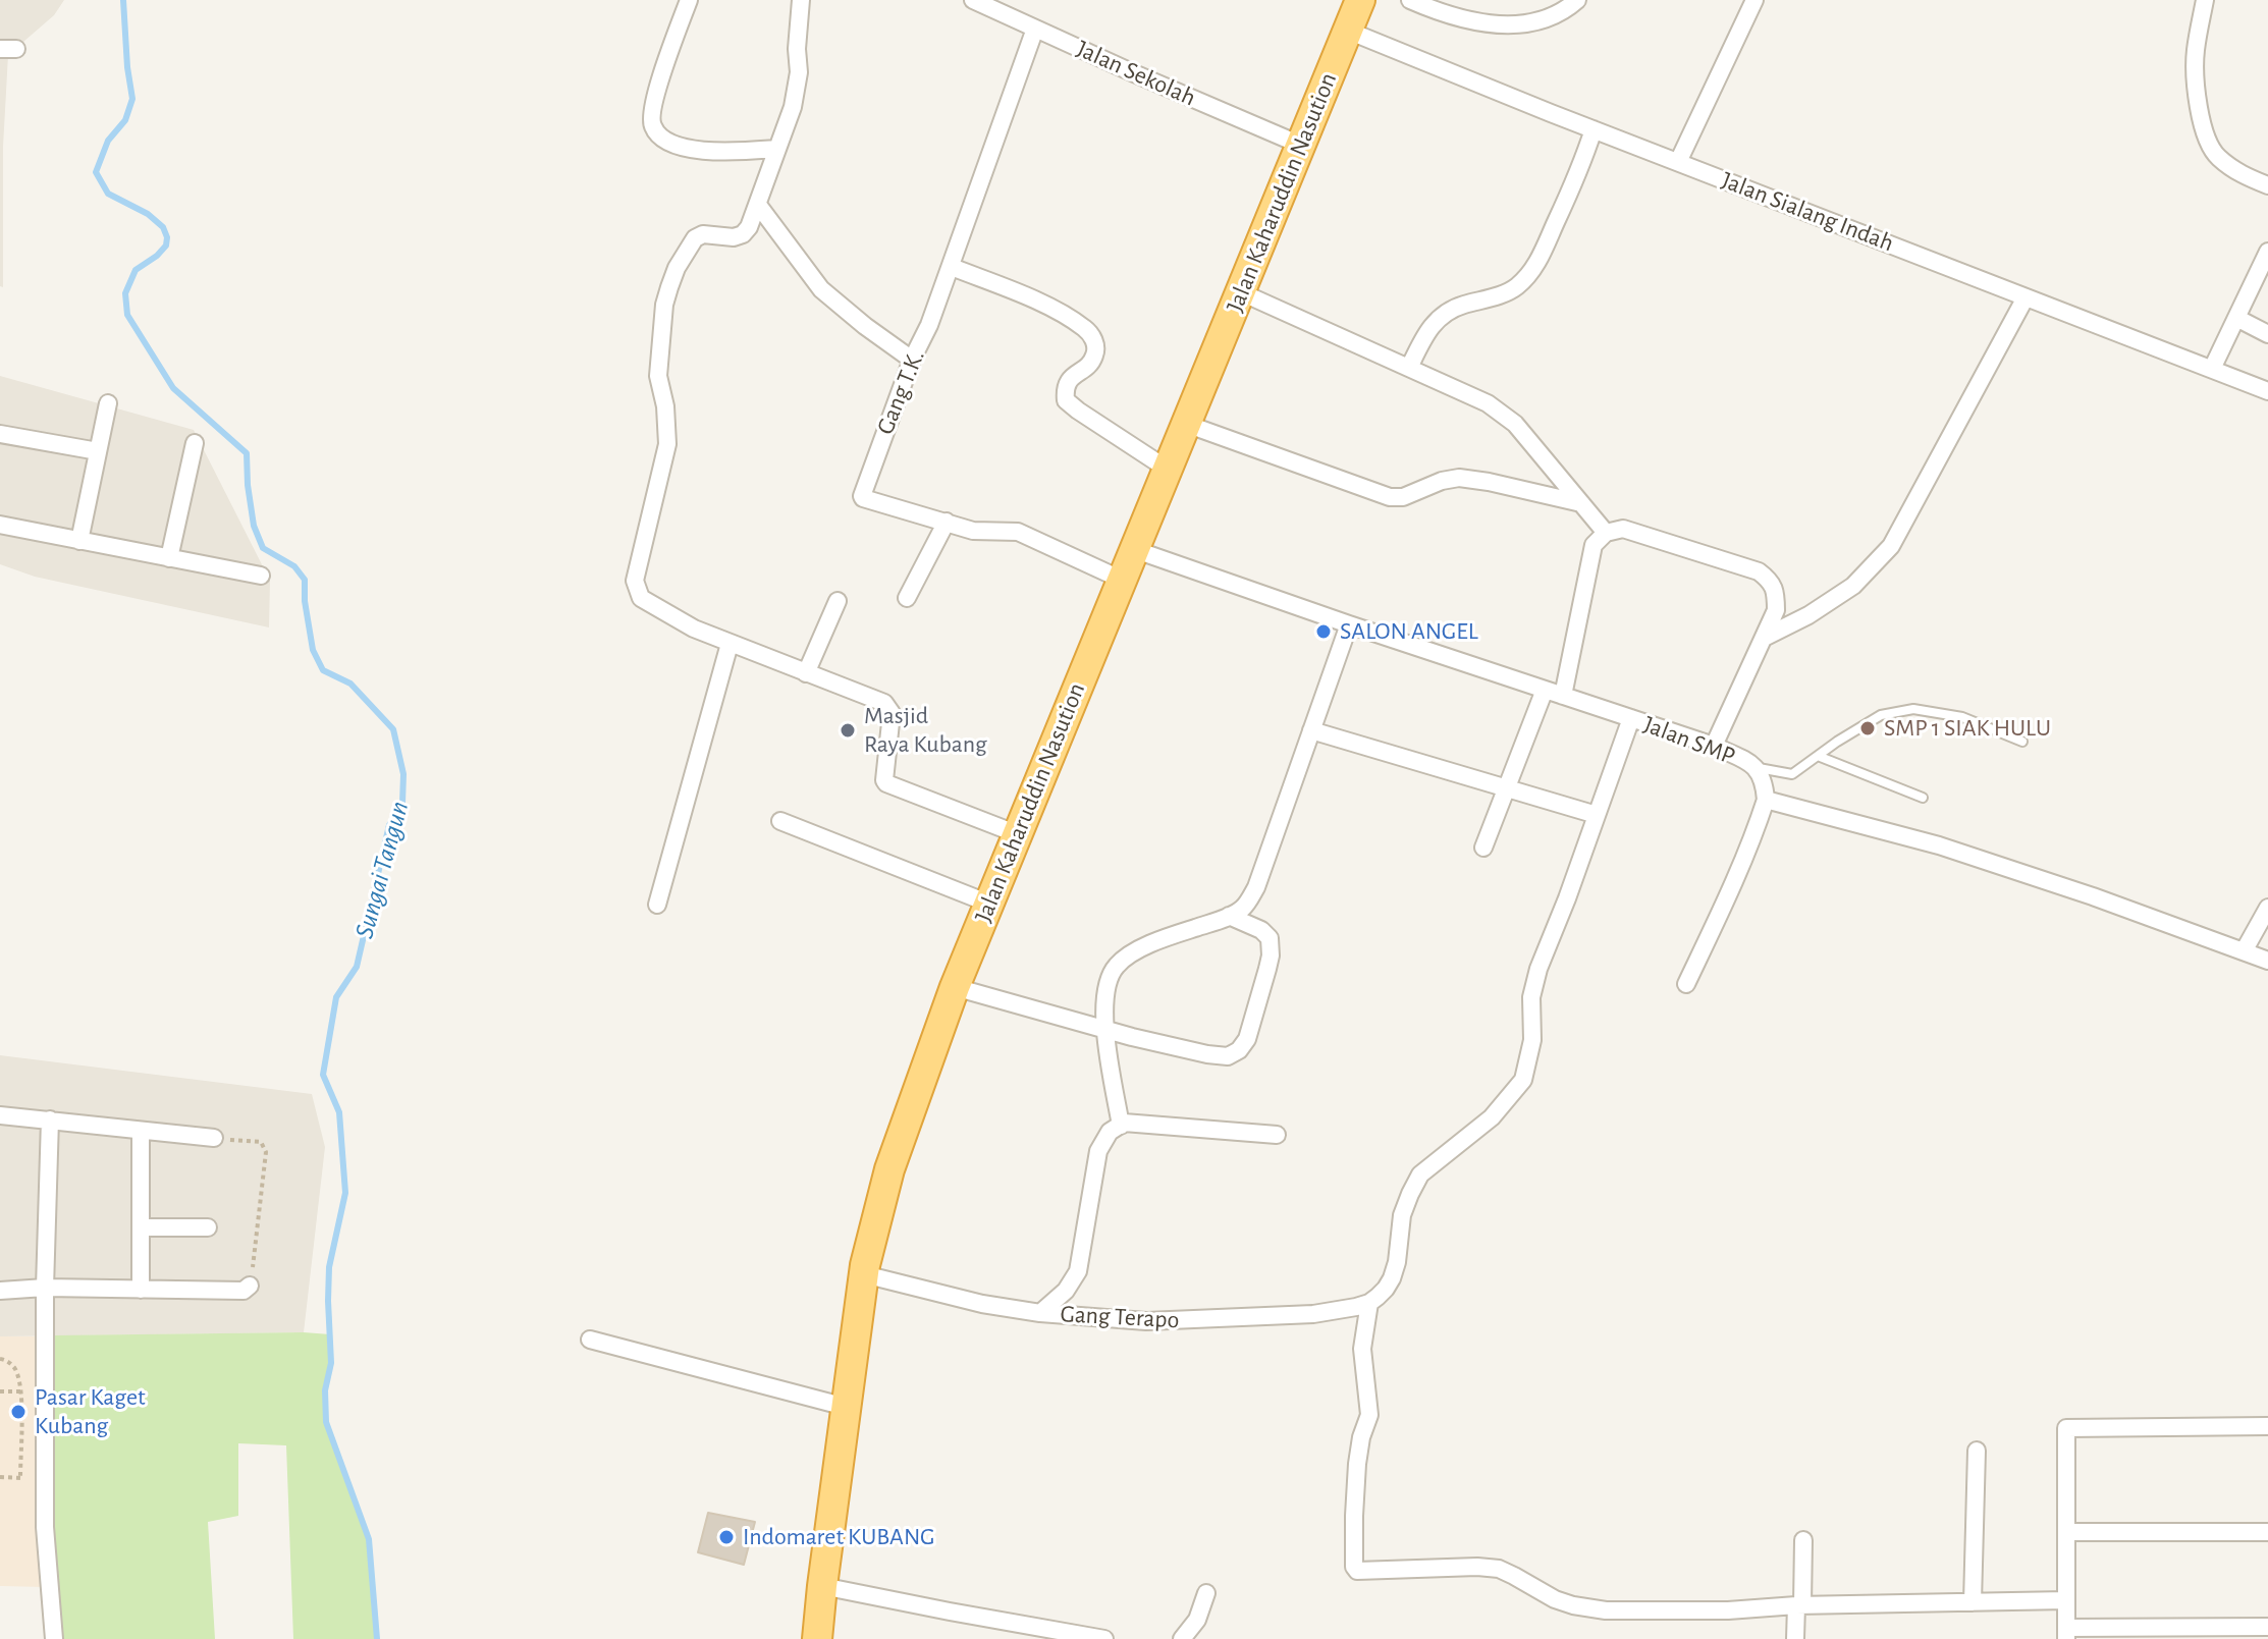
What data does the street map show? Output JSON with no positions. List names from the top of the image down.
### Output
{
  "streets": {
    "highway": ["Jalan Kaharuddin Nasution"],
    "street": [
      "Jalan Sekolah",
      "Jalan Sialang Indah",
      "Gang T.K.",
      "Jalan SMP",
      "Gang Terapo"
    ]
  },
  "crossings": [
    ["Jalan Sekolah", "Jalan Kaharuddin Nasution"],
    ["Jalan Sekolah", "Gang T.K."],
    ["Jalan Kaharuddin Nasution", "Jalan Sialang Indah"],
    ["Jalan Kaharuddin Nasution", "Gang T.K."],
    ["Jalan Kaharuddin Nasution", "Jalan SMP"],
    ["Jalan Kaharuddin Nasution", "Gang Terapo"]
  ],
  "water": ["Sungai Tangun"],
  "places": [
    "SALON ANGEL",
    "SMP 1 SIAK HULU",
    "Masjid Raya Kubang",
    "Pasar Kaget Kubang",
    "Indomaret KUBANG"
  ]
}
